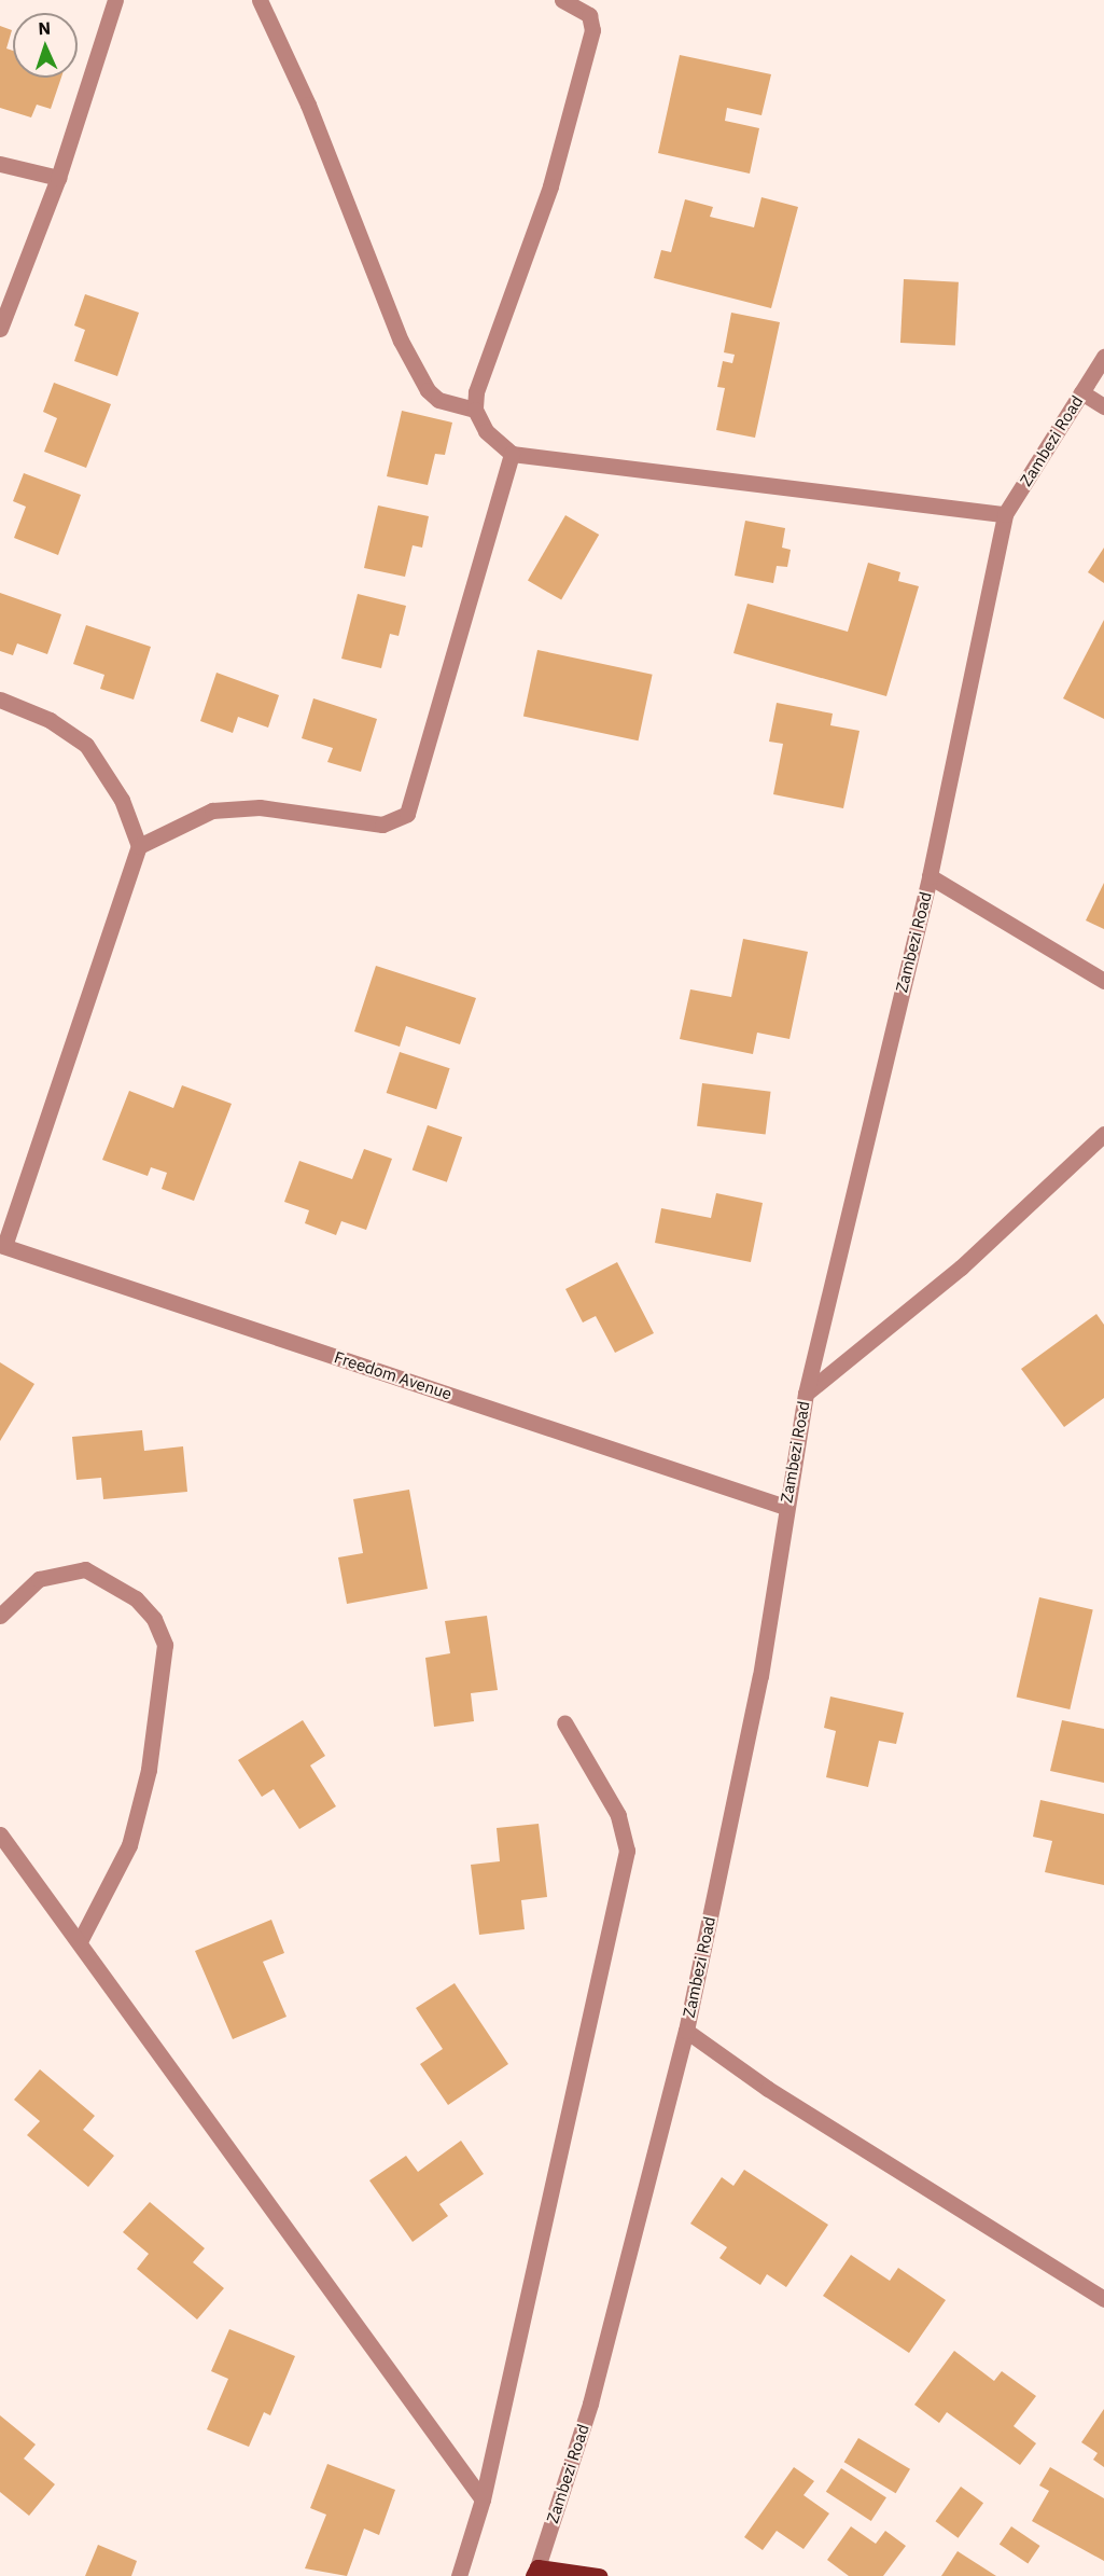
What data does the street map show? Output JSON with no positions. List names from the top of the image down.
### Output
{
  "streets": {
    "street": ["Zambezi Road", "Freedom Avenue"]
  },
  "crossings": [
    ["Zambezi Road", "Freedom Avenue"]
  ],
  "north": "top"
}
